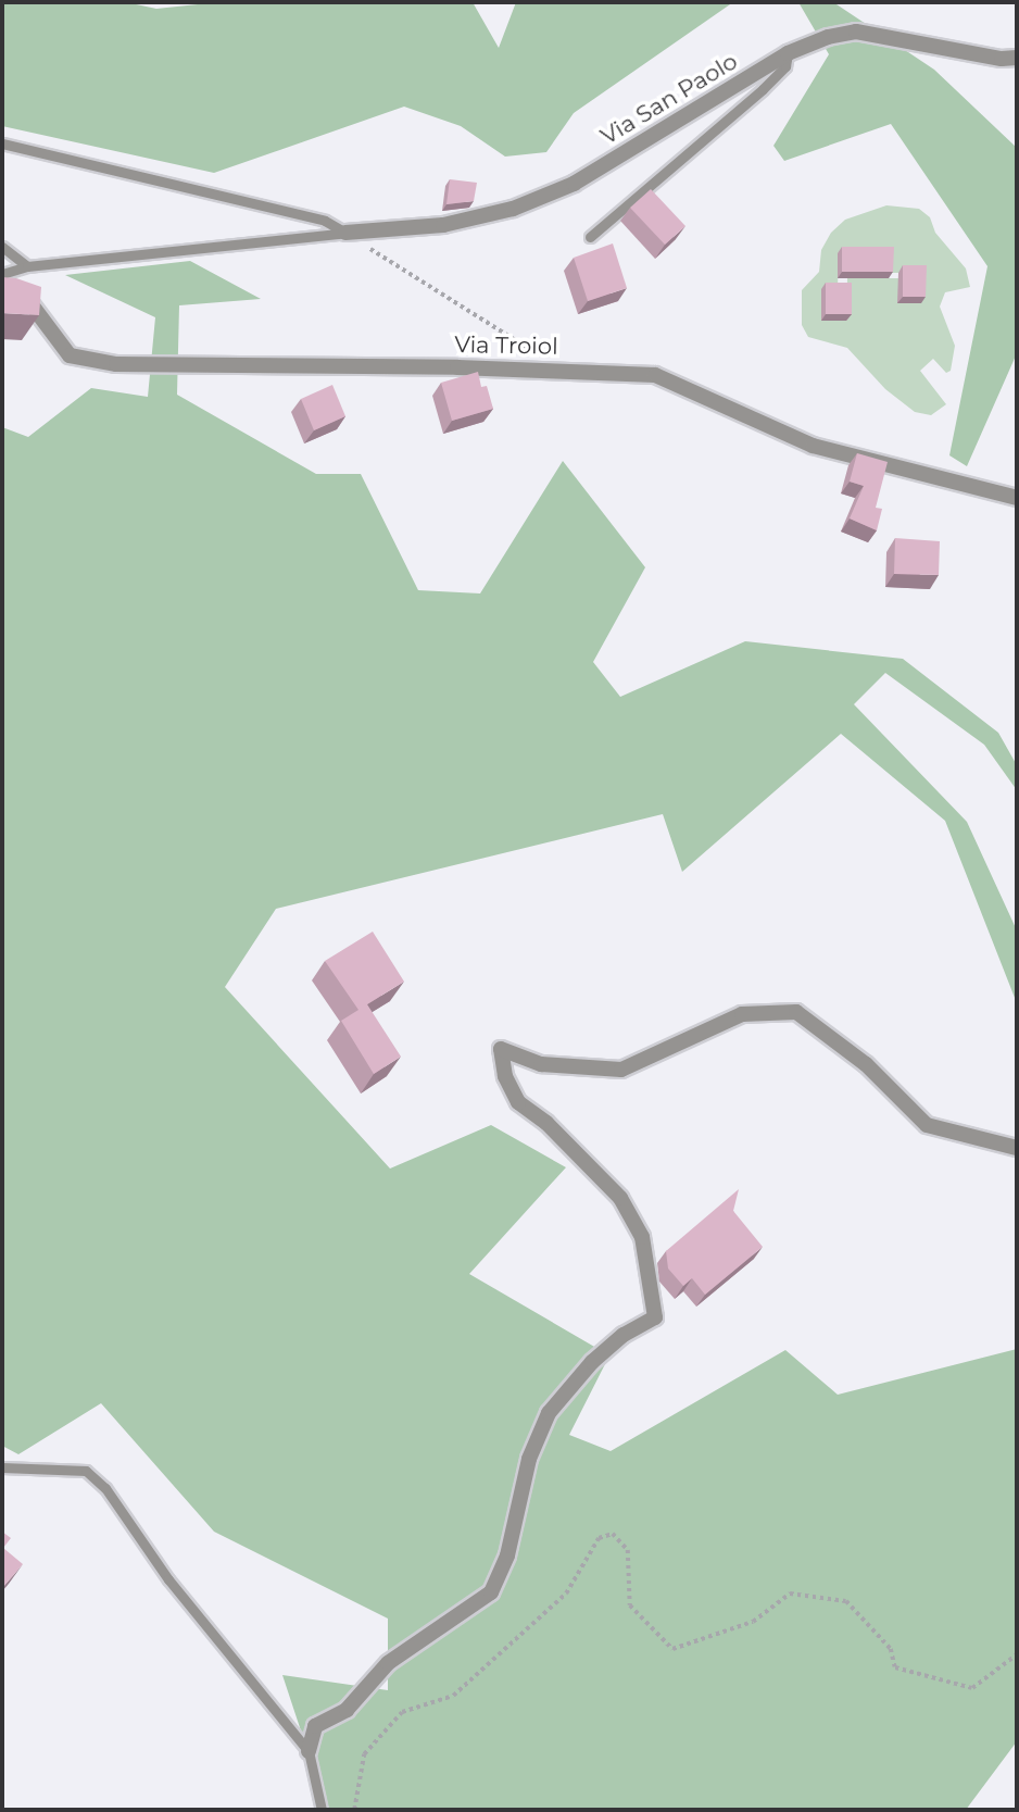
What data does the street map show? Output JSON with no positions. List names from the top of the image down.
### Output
{
  "streets": {
    "street": ["Via San Paolo", "Via Troiol"]
  }
}
